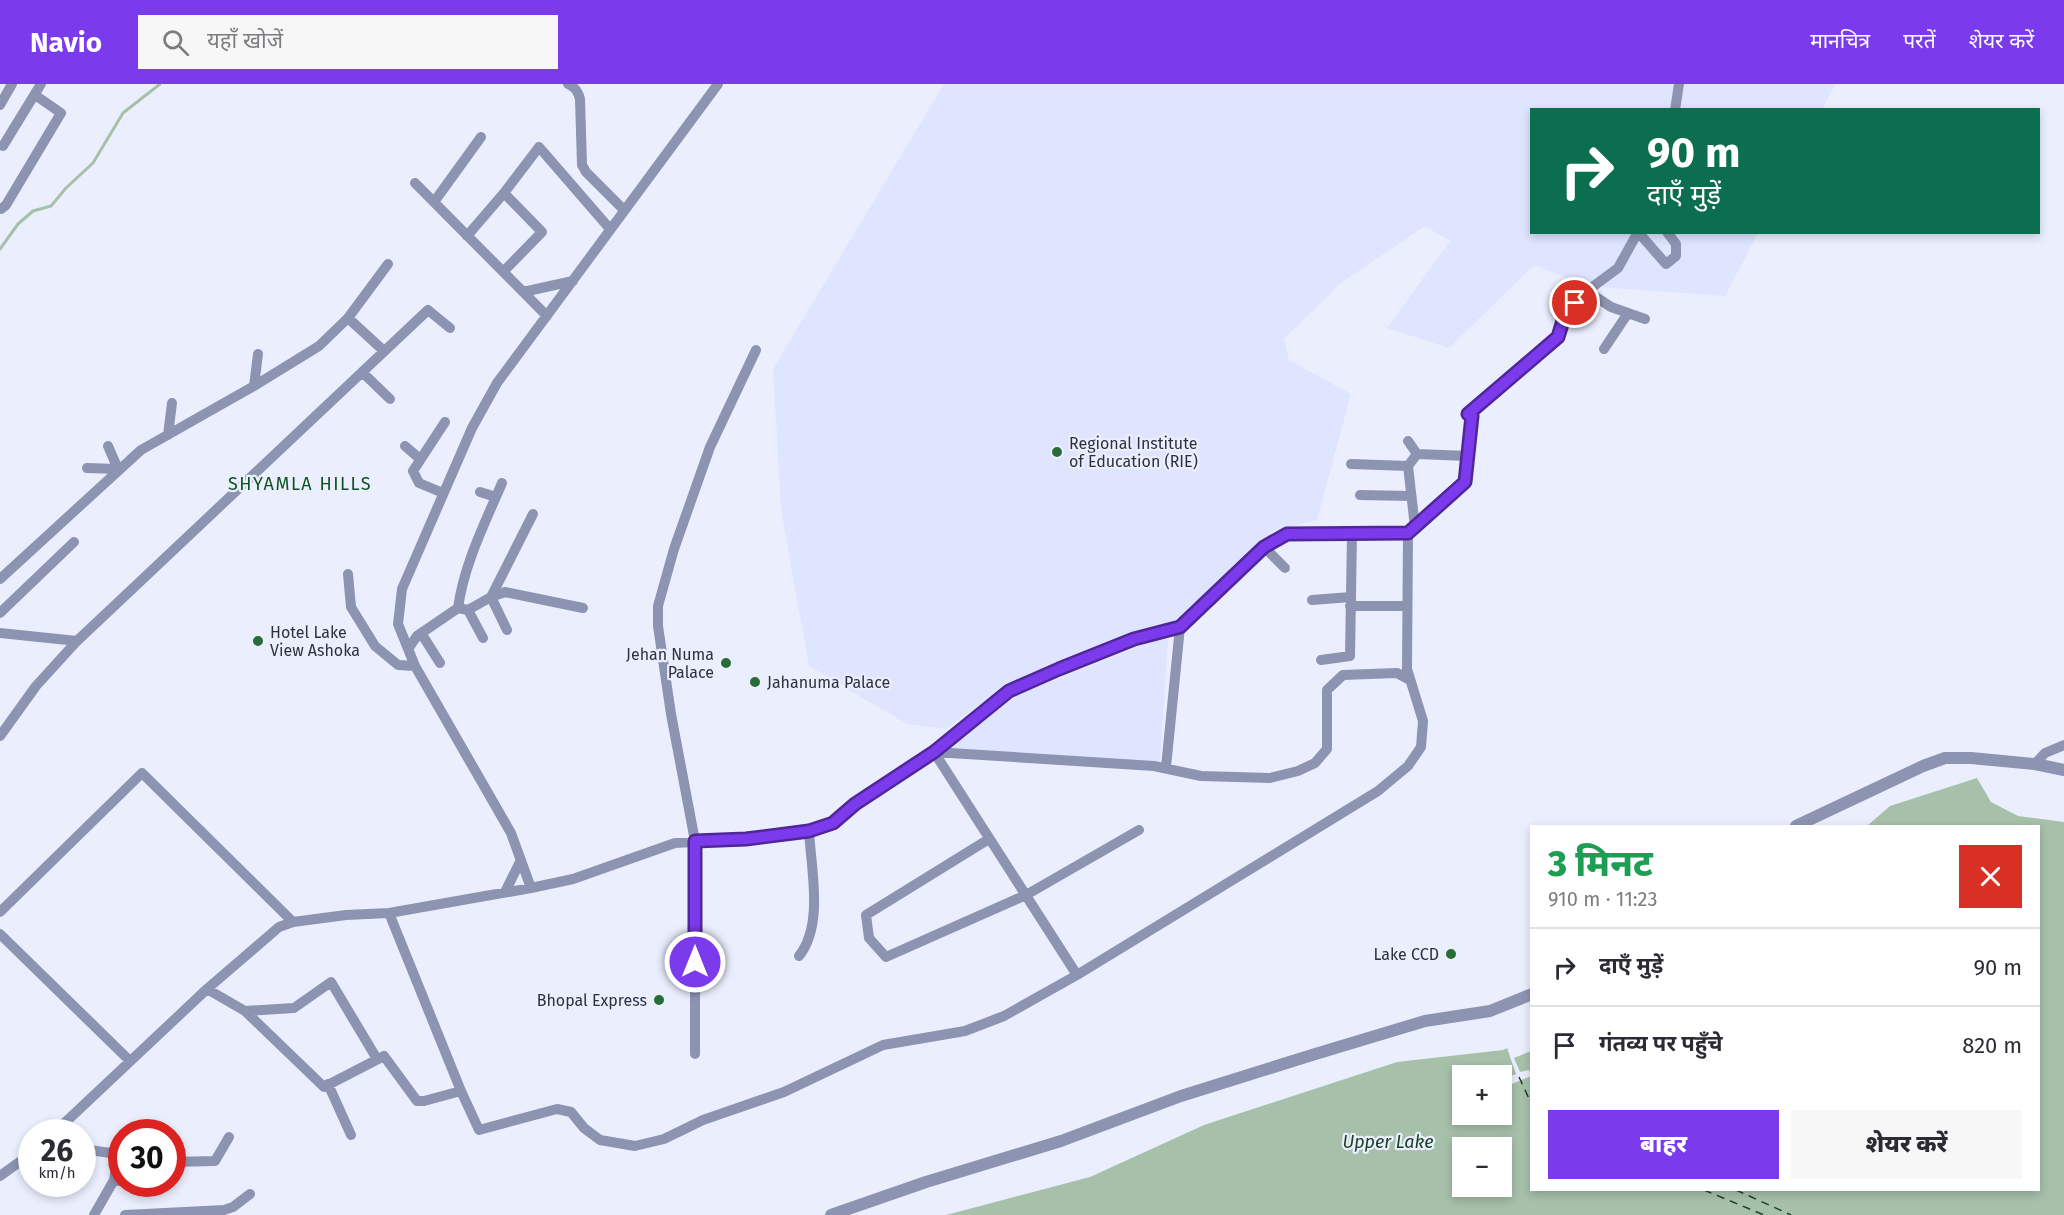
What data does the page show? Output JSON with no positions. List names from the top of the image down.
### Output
{
  "districts": ["SHYAMLA HILLS"],
  "water": ["Upper Lake"],
  "places": [
    "Regional Institute of Education (RIE)",
    "Hotel Lake View Ashoka",
    "Jehan Numa Palace",
    "Jahanuma Palace",
    "Lake CCD",
    "Bhopal Express"
  ],
  "page": {
    "header": "Navio",
    "search": "यहाँ खोजें",
    "nav": ["मानचित्र", "परतें", "शेयर करें"],
    "turn": ["90 m", "दाएँ मुड़ें"],
    "heading": ["3 मिनट", "910 m · 11:23"],
    "list": [
      {
        "name": "दाएँ मुड़ें",
        "value": "90 m"
      },
      {
        "name": "गंतव्य पर पहुँचे",
        "value": "820 m"
      }
    ],
    "map_buttons": ["+", "−"],
    "buttons": ["बाहर", "शेयर करें"],
    "speed": "26 km/h",
    "limit": "30"
  }
}
